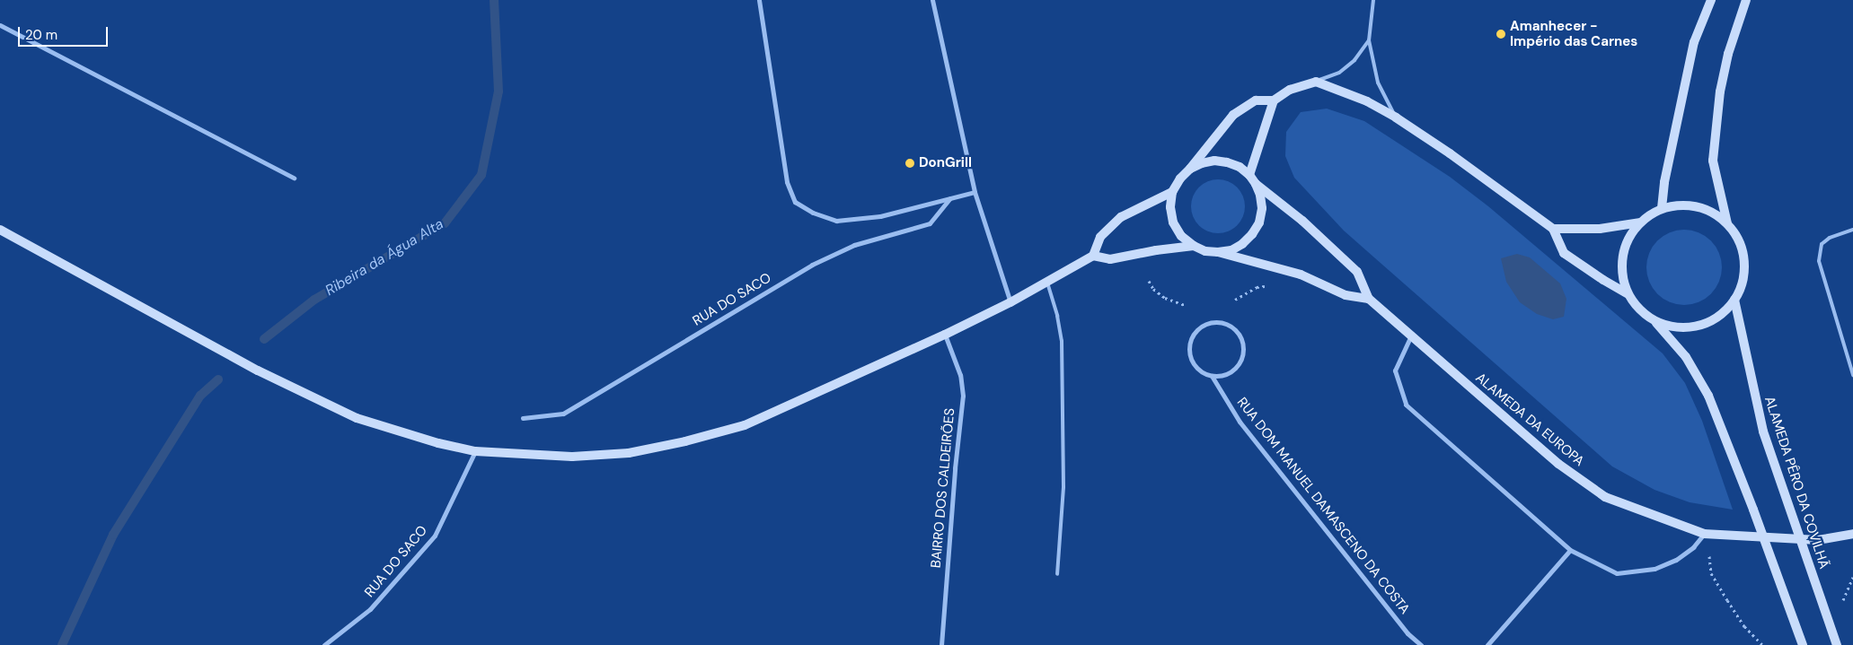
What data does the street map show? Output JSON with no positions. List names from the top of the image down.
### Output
{
  "streets": {
    "main road": ["ALAMEDA DA EUROPA", "ALAMEDA PÊRO DA COVILHÃ"],
    "street": ["RUA DO SACO", "BAIRRO DOS CALDEIRÕES", "RUA DOM MANUEL DAMASCENO DA COSTA"]
  },
  "water": ["Ribeira da Água Alta"],
  "places": ["Amanhecer - Império das Carnes", "DonGrill"],
  "scale_bar": "20 m"
}
